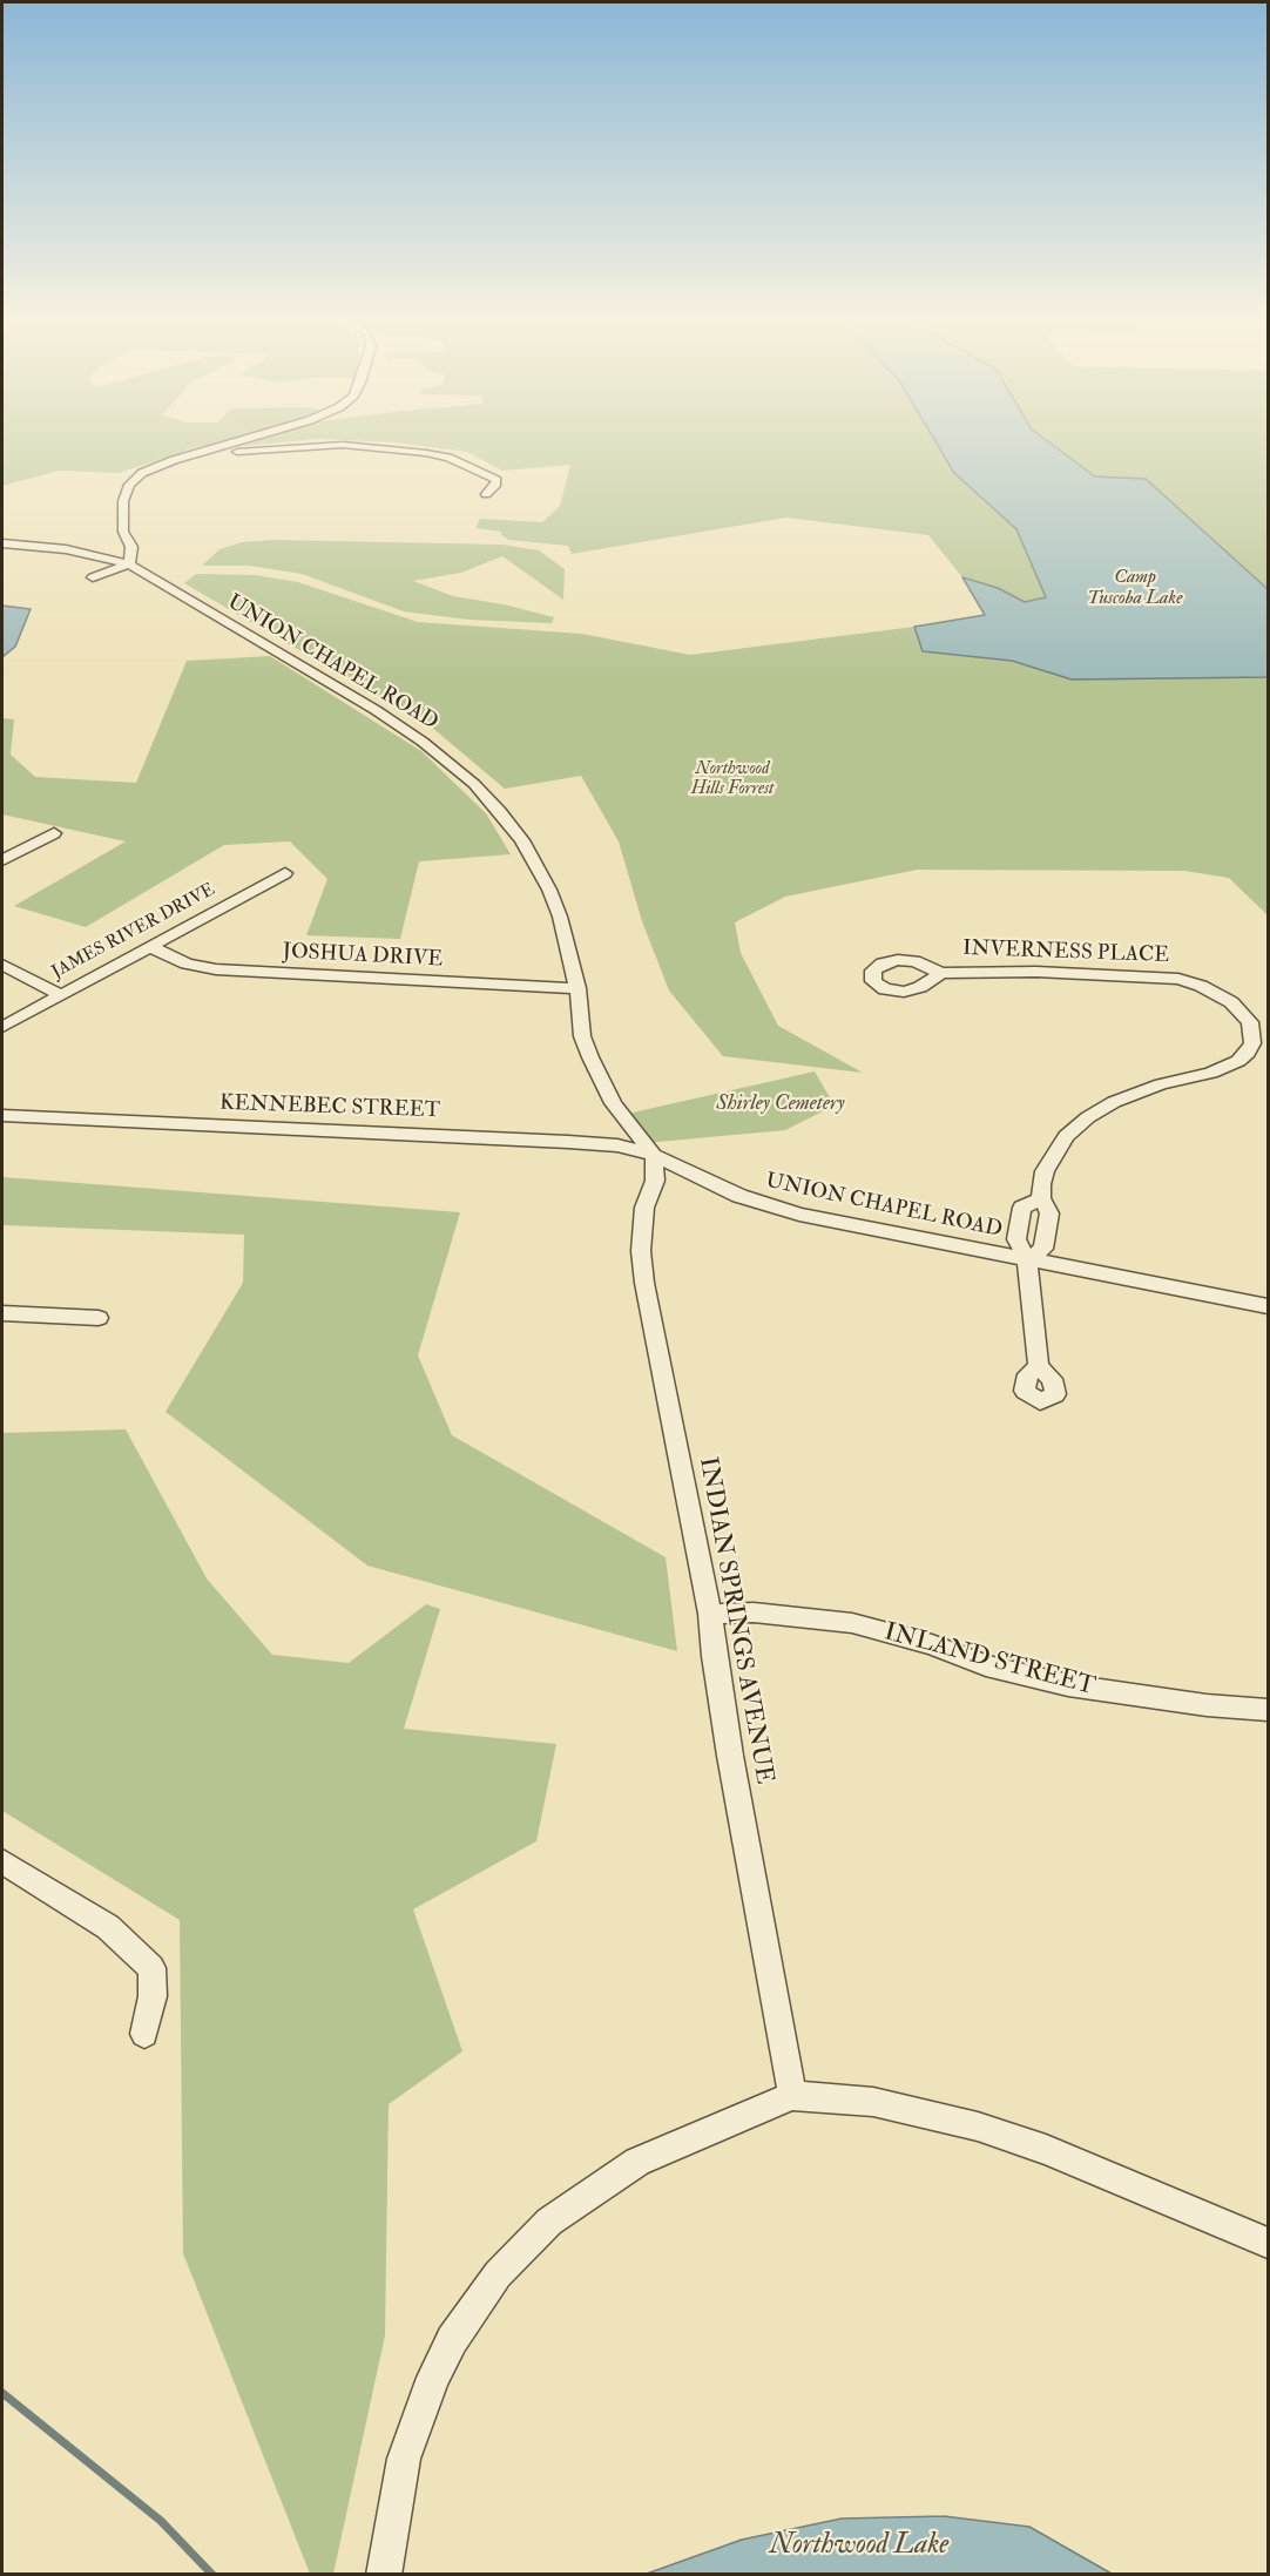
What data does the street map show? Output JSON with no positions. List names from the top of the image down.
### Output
{
  "streets": {
    "street": [
      "UNION CHAPEL ROAD",
      "JAMES RIVER DRIVE",
      "INVERNESS PLACE",
      "JOSHUA DRIVE",
      "KENNEBEC STREET",
      "INDIAN SPRINGS AVENUE",
      "INLAND STREET"
    ]
  },
  "crossings": [
    ["UNION CHAPEL ROAD", "INVERNESS PLACE"],
    ["UNION CHAPEL ROAD", "JOSHUA DRIVE"],
    ["UNION CHAPEL ROAD", "KENNEBEC STREET"],
    ["UNION CHAPEL ROAD", "INDIAN SPRINGS AVENUE"],
    ["JAMES RIVER DRIVE", "JOSHUA DRIVE"],
    ["KENNEBEC STREET", "INDIAN SPRINGS AVENUE"],
    ["INDIAN SPRINGS AVENUE", "INLAND STREET"]
  ],
  "water": ["Camp Tuscoba Lake", "Northwood Lake"],
  "parks": ["Northwood Hills Forrest", "Shirley Cemetery"]
}
